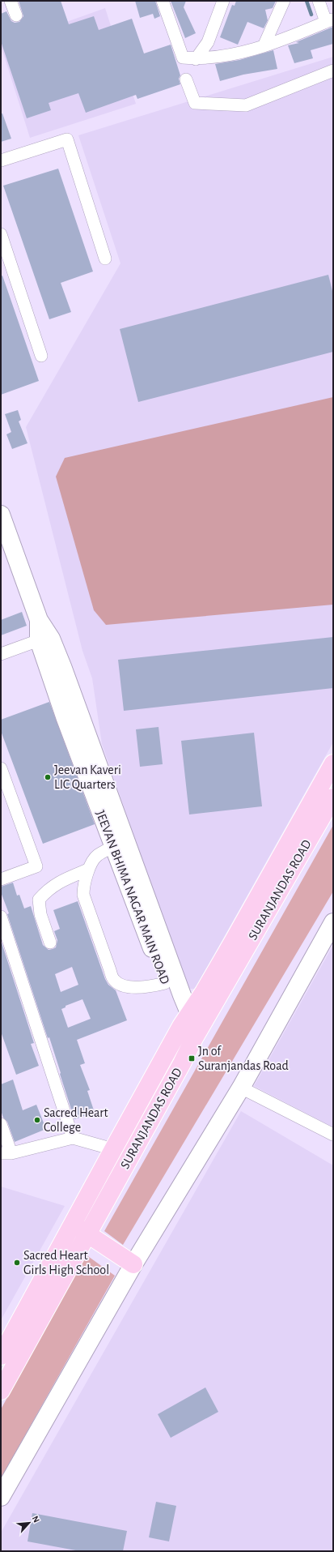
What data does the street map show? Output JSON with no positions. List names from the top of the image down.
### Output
{
  "streets": {
    "main road": ["SURANJANDAS ROAD", "JEEVAN BHIMA NAGAR MAIN ROAD"]
  },
  "crossings": [
    ["SURANJANDAS ROAD", "JEEVAN BHIMA NAGAR MAIN ROAD"]
  ],
  "places": {
    "other": ["Jeevan Kaveri LIC Quarters", "Sacred Heart College", "Sacred Heart Girls High School"],
    "transit": ["Jn of Suranjandas Road"]
  },
  "north": "top right"
}
